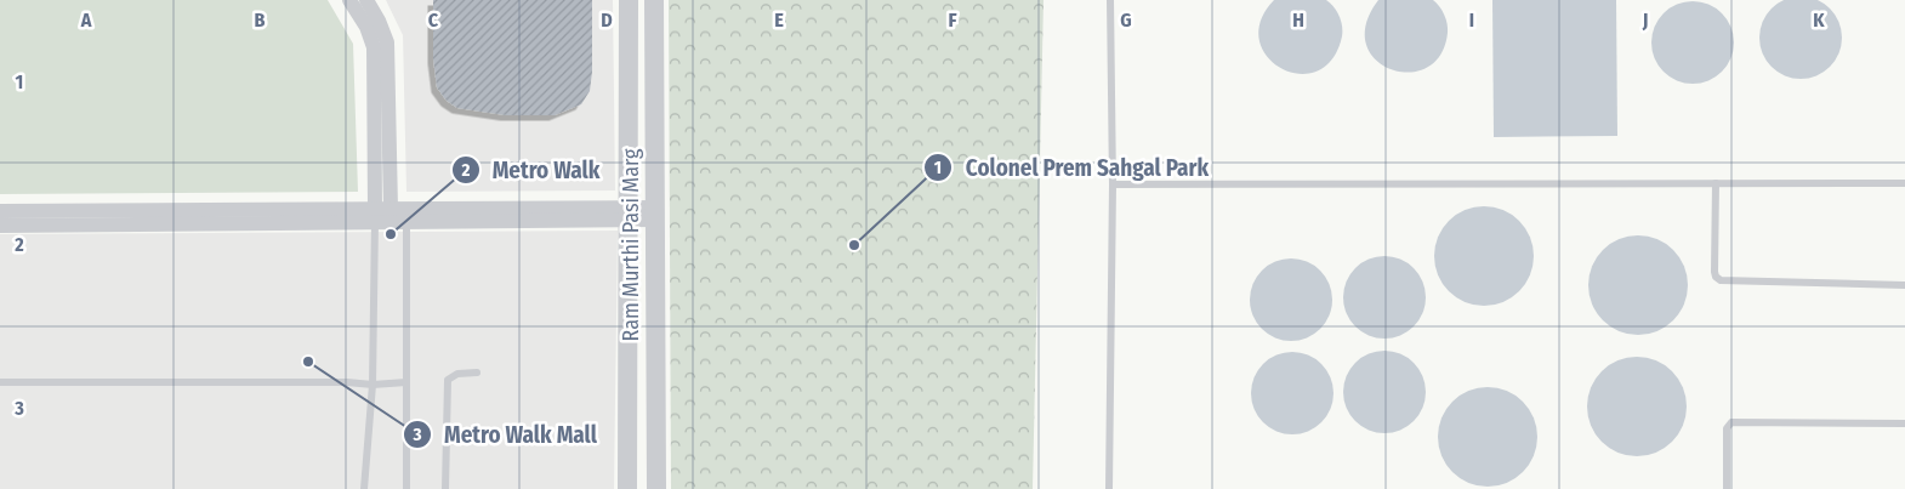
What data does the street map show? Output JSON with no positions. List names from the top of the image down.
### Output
{
  "streets": {
    "street": ["Ram Murthi Pasi Marg"]
  },
  "places": ["Metro Walk", "Colonel Prem Sahgal Park", "Metro Walk Mall"],
  "grid": {
    "columns": [
      "A",
      "B",
      "C",
      "D",
      "E",
      "F",
      "G",
      "H",
      "I",
      "J",
      "K"
    ],
    "rows": ["1", "2", "3"]
  }
}
